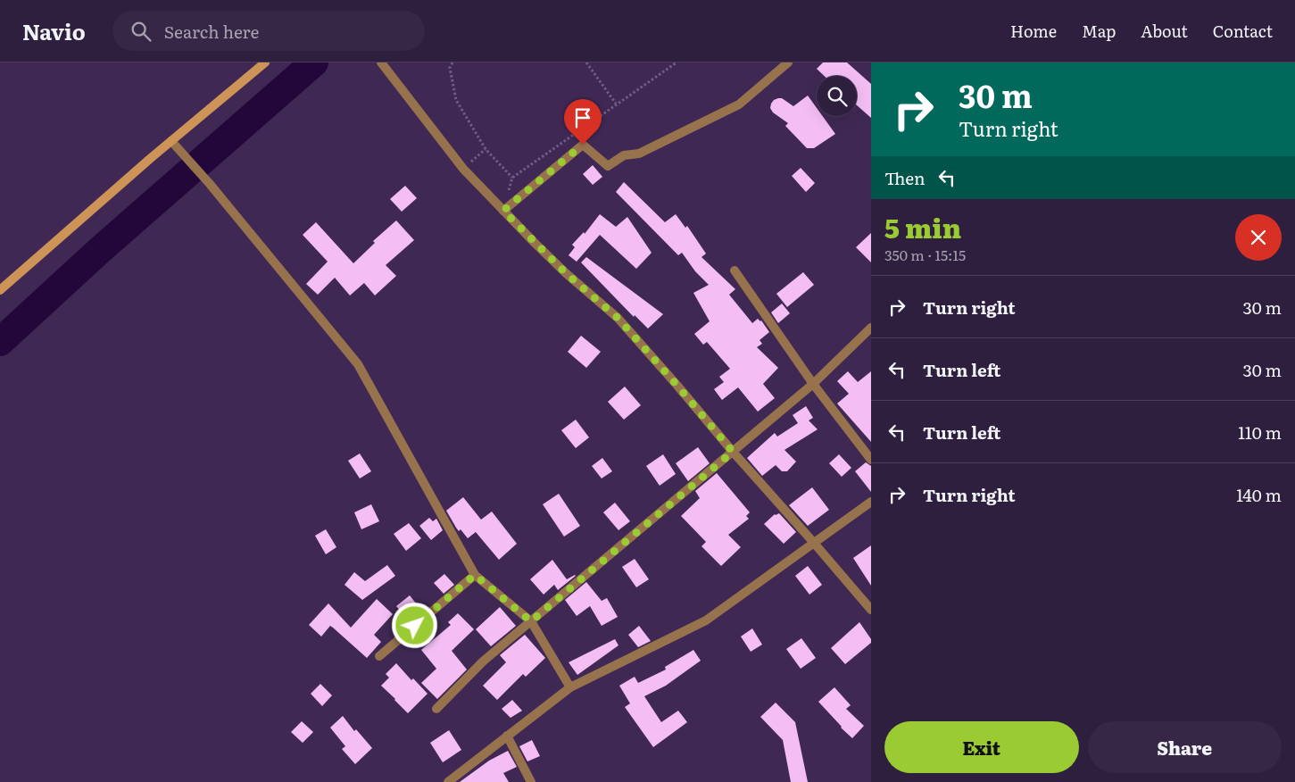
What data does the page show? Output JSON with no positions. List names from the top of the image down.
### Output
{
  "page": {
    "header": "Navio",
    "search": "Search here",
    "nav": [
      "Home",
      "Map",
      "About",
      "Contact"
    ],
    "turn": ["30 m", "Turn right"],
    "then": "Then",
    "heading": ["5 min", "350 m · 15:15"],
    "list": [
      {
        "name": "Turn right",
        "value": "30 m"
      },
      {
        "name": "Turn left",
        "value": "30 m"
      },
      {
        "name": "Turn left",
        "value": "110 m"
      },
      {
        "name": "Turn right",
        "value": "140 m"
      }
    ],
    "buttons": ["Exit", "Share"]
  }
}
